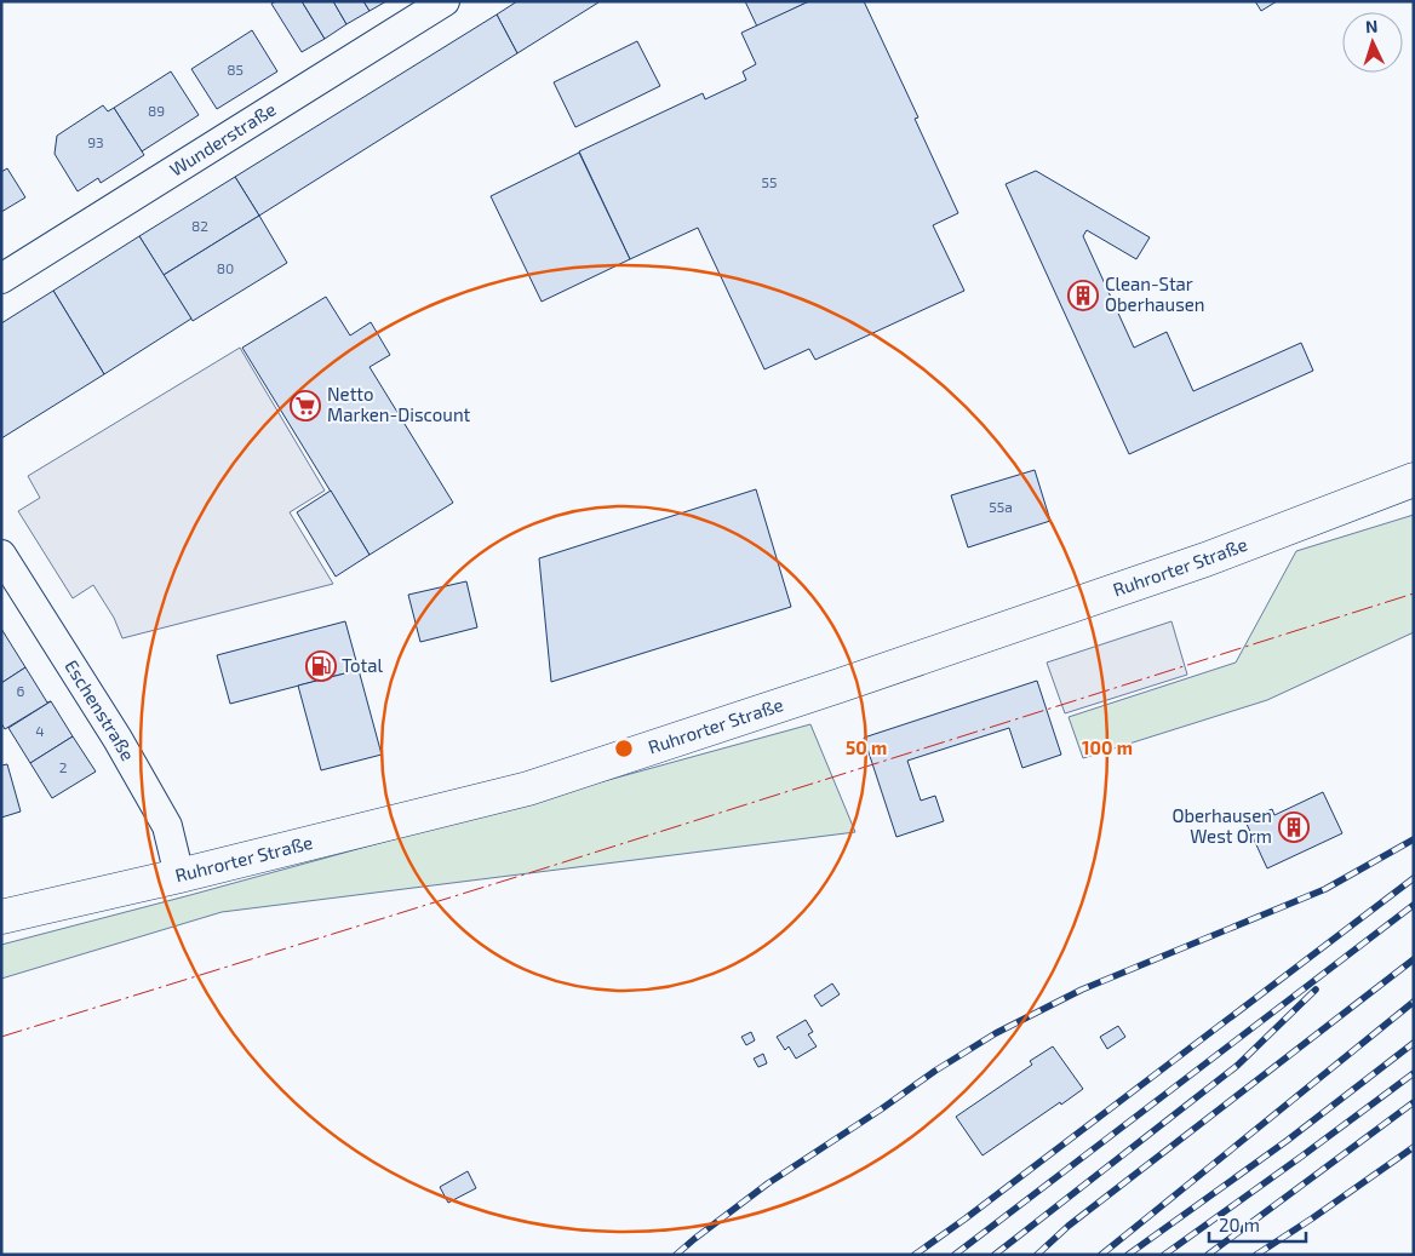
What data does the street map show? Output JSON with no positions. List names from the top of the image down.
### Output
{
  "streets": {
    "main road": ["Ruhrorter Straße"],
    "street": ["Wunderstraße", "Eschenstraße"]
  },
  "crossings": [
    ["Ruhrorter Straße", "Eschenstraße"]
  ],
  "places": {
    "building": ["Clean-Star Oberhausen", "Oberhausen West Orm"],
    "supermarket": ["Netto Marken-Discount"],
    "fuel station": ["Total"]
  },
  "house_numbers": [
    "85",
    "89",
    "93",
    "55",
    "82",
    "80",
    "55a",
    "6",
    "4",
    "2"
  ],
  "scale_bar": "20 m",
  "north": "top",
  "rings": ["50 m", "100 m"]
}
